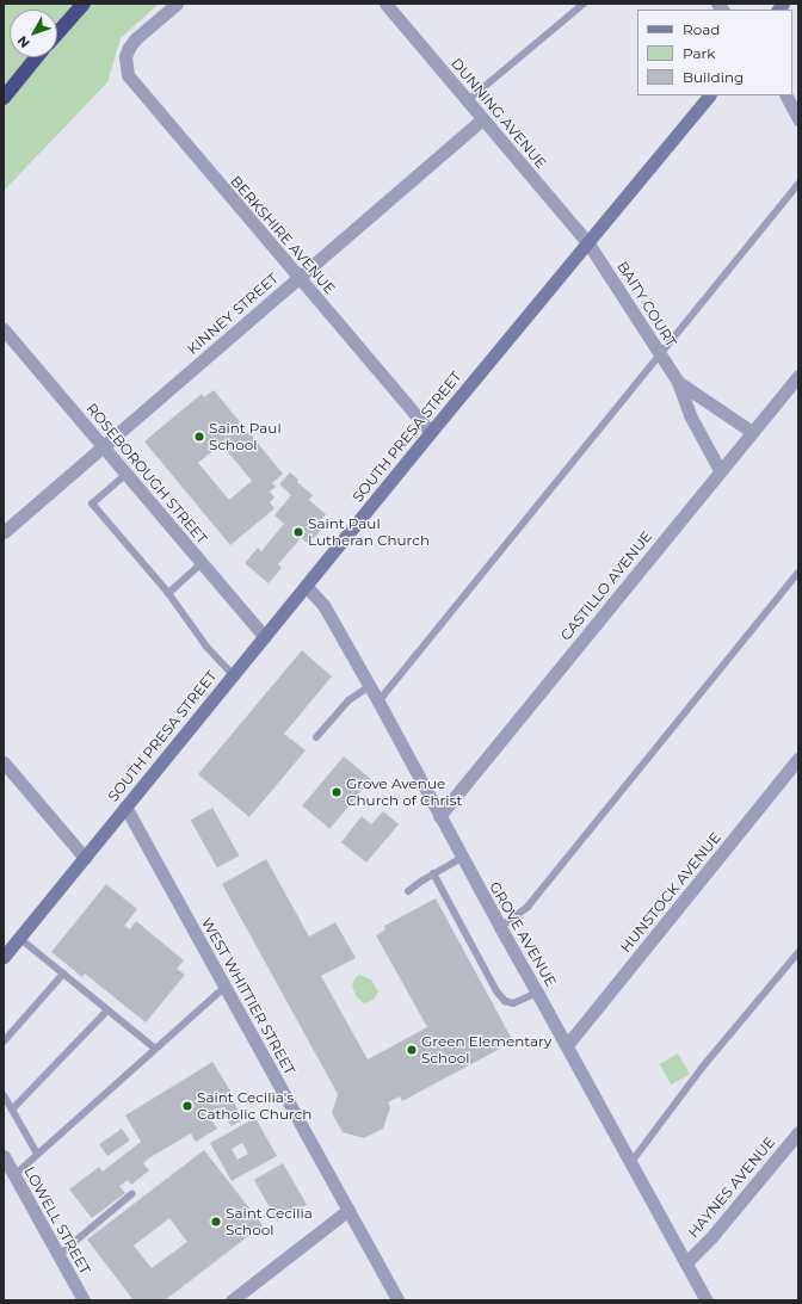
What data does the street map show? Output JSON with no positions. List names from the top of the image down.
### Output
{
  "streets": {
    "main road": ["SOUTH PRESA STREET"],
    "street": [
      "DUNNING AVENUE",
      "BERKSHIRE AVENUE",
      "BAITY COURT",
      "KINNEY STREET",
      "ROSEBOROUGH STREET",
      "CASTILLO AVENUE",
      "HUNSTOCK AVENUE",
      "GROVE AVENUE",
      "WEST WHITTIER STREET",
      "HAYNES AVENUE",
      "LOWELL STREET"
    ]
  },
  "crossings": [
    ["DUNNING AVENUE", "BAITY COURT"],
    ["DUNNING AVENUE", "KINNEY STREET"],
    ["DUNNING AVENUE", "SOUTH PRESA STREET"],
    ["BERKSHIRE AVENUE", "KINNEY STREET"],
    ["BERKSHIRE AVENUE", "SOUTH PRESA STREET"],
    ["BAITY COURT", "SOUTH PRESA STREET"],
    ["BAITY COURT", "CASTILLO AVENUE"],
    ["KINNEY STREET", "ROSEBOROUGH STREET"],
    ["SOUTH PRESA STREET", "ROSEBOROUGH STREET"],
    ["SOUTH PRESA STREET", "GROVE AVENUE"],
    ["SOUTH PRESA STREET", "WEST WHITTIER STREET"],
    ["CASTILLO AVENUE", "GROVE AVENUE"],
    ["HUNSTOCK AVENUE", "GROVE AVENUE"],
    ["GROVE AVENUE", "HAYNES AVENUE"]
  ],
  "places": [
    "Saint Paul School",
    "Saint Paul Lutheran Church",
    "Grove Avenue Church of Christ",
    "Green Elementary School",
    "Saint Cecilia's Catholic Church",
    "Saint Cecilia School"
  ],
  "legend": ["Road", "Park", "Building"],
  "north": "bottom left"
}
